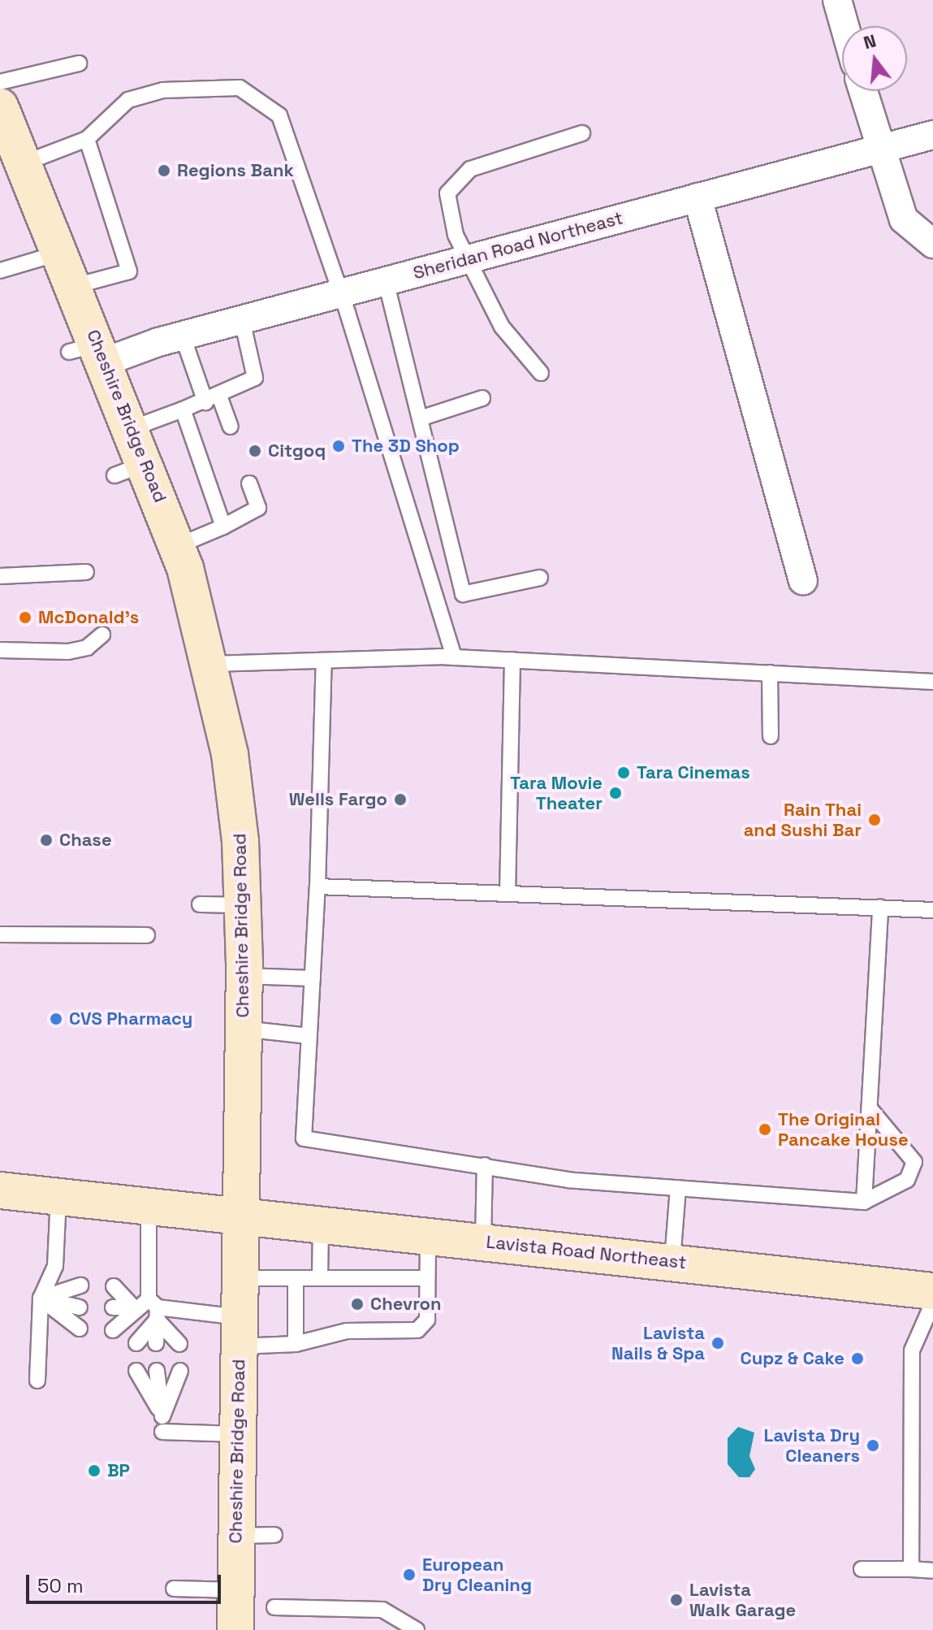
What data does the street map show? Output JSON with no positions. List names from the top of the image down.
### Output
{
  "streets": {
    "main road": ["Cheshire Bridge Road", "Lavista Road Northeast"],
    "street": ["Sheridan Road Northeast"]
  },
  "crossings": [
    ["Sheridan Road Northeast", "Cheshire Bridge Road"],
    ["Cheshire Bridge Road", "Lavista Road Northeast"]
  ],
  "places": [
    "Regions Bank",
    "The 3D Shop",
    "Citgoq",
    "McDonald's",
    "Tara Cinemas",
    "Tara Movie Theater",
    "Wells Fargo",
    "Rain Thai and Sushi Bar",
    "Chase",
    "CVS Pharmacy",
    "The Original Pancake House",
    "Chevron",
    "Lavista Nails & Spa",
    "Cupz & Cake",
    "Lavista Dry Cleaners",
    "BP",
    "European Dry Cleaning",
    "Lavista Walk Garage"
  ],
  "scale_bar": "50 m",
  "north": "top"
}
